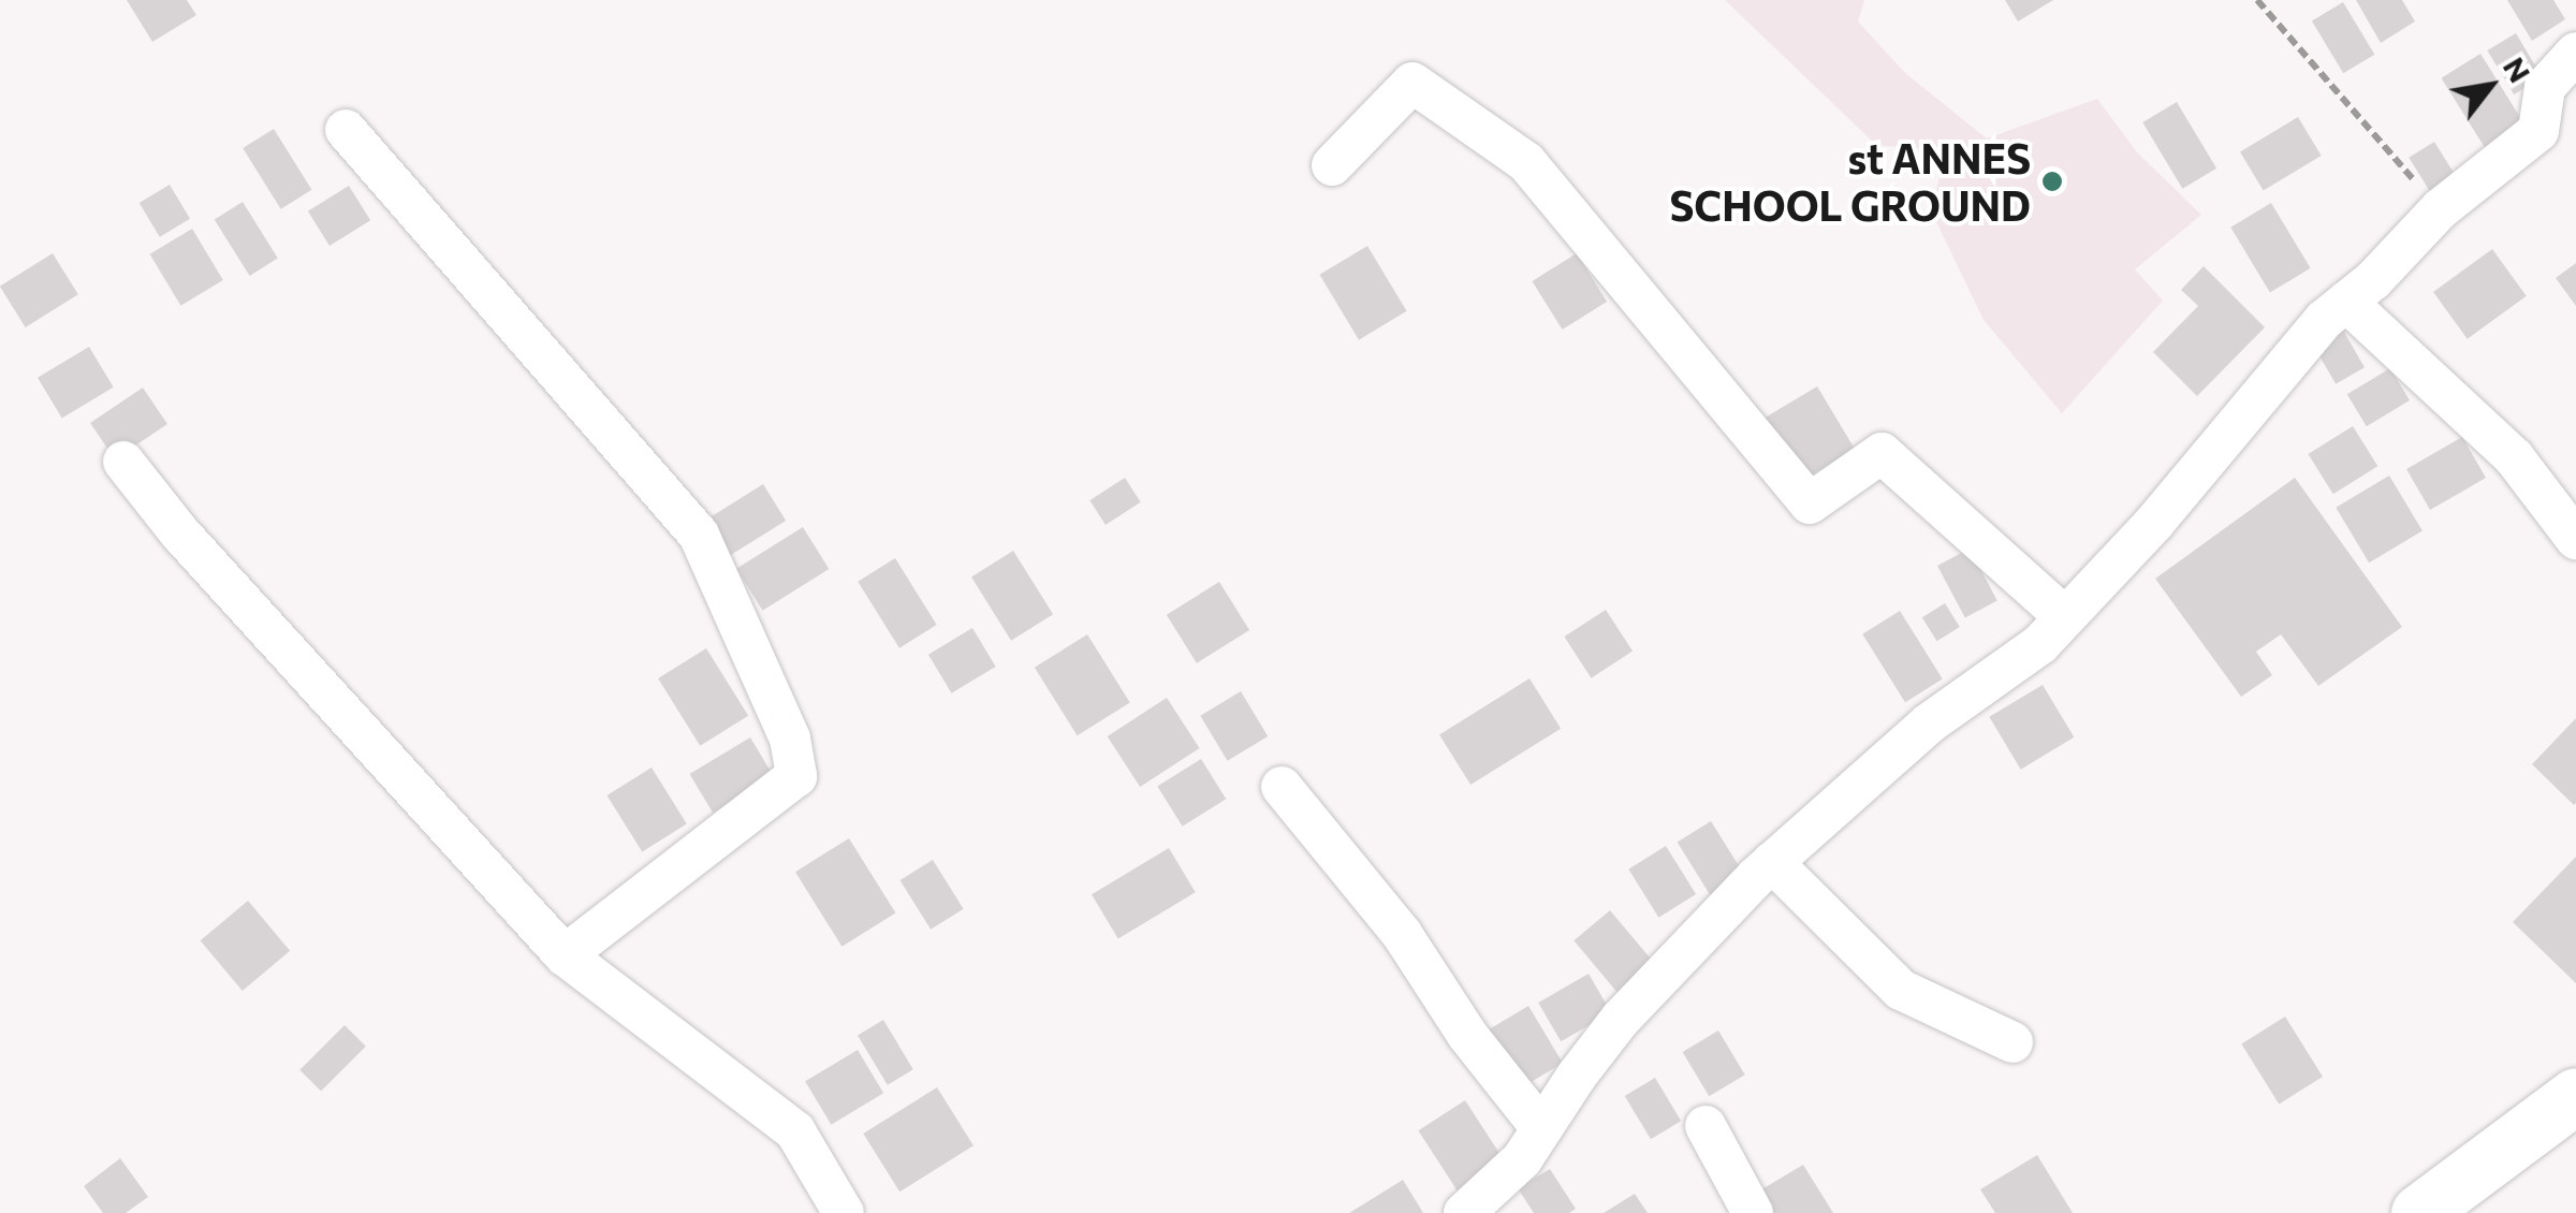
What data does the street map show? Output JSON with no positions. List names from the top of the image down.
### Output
{
  "places": ["st ANNES SCHOOL GROUND"],
  "north": "top right"
}
